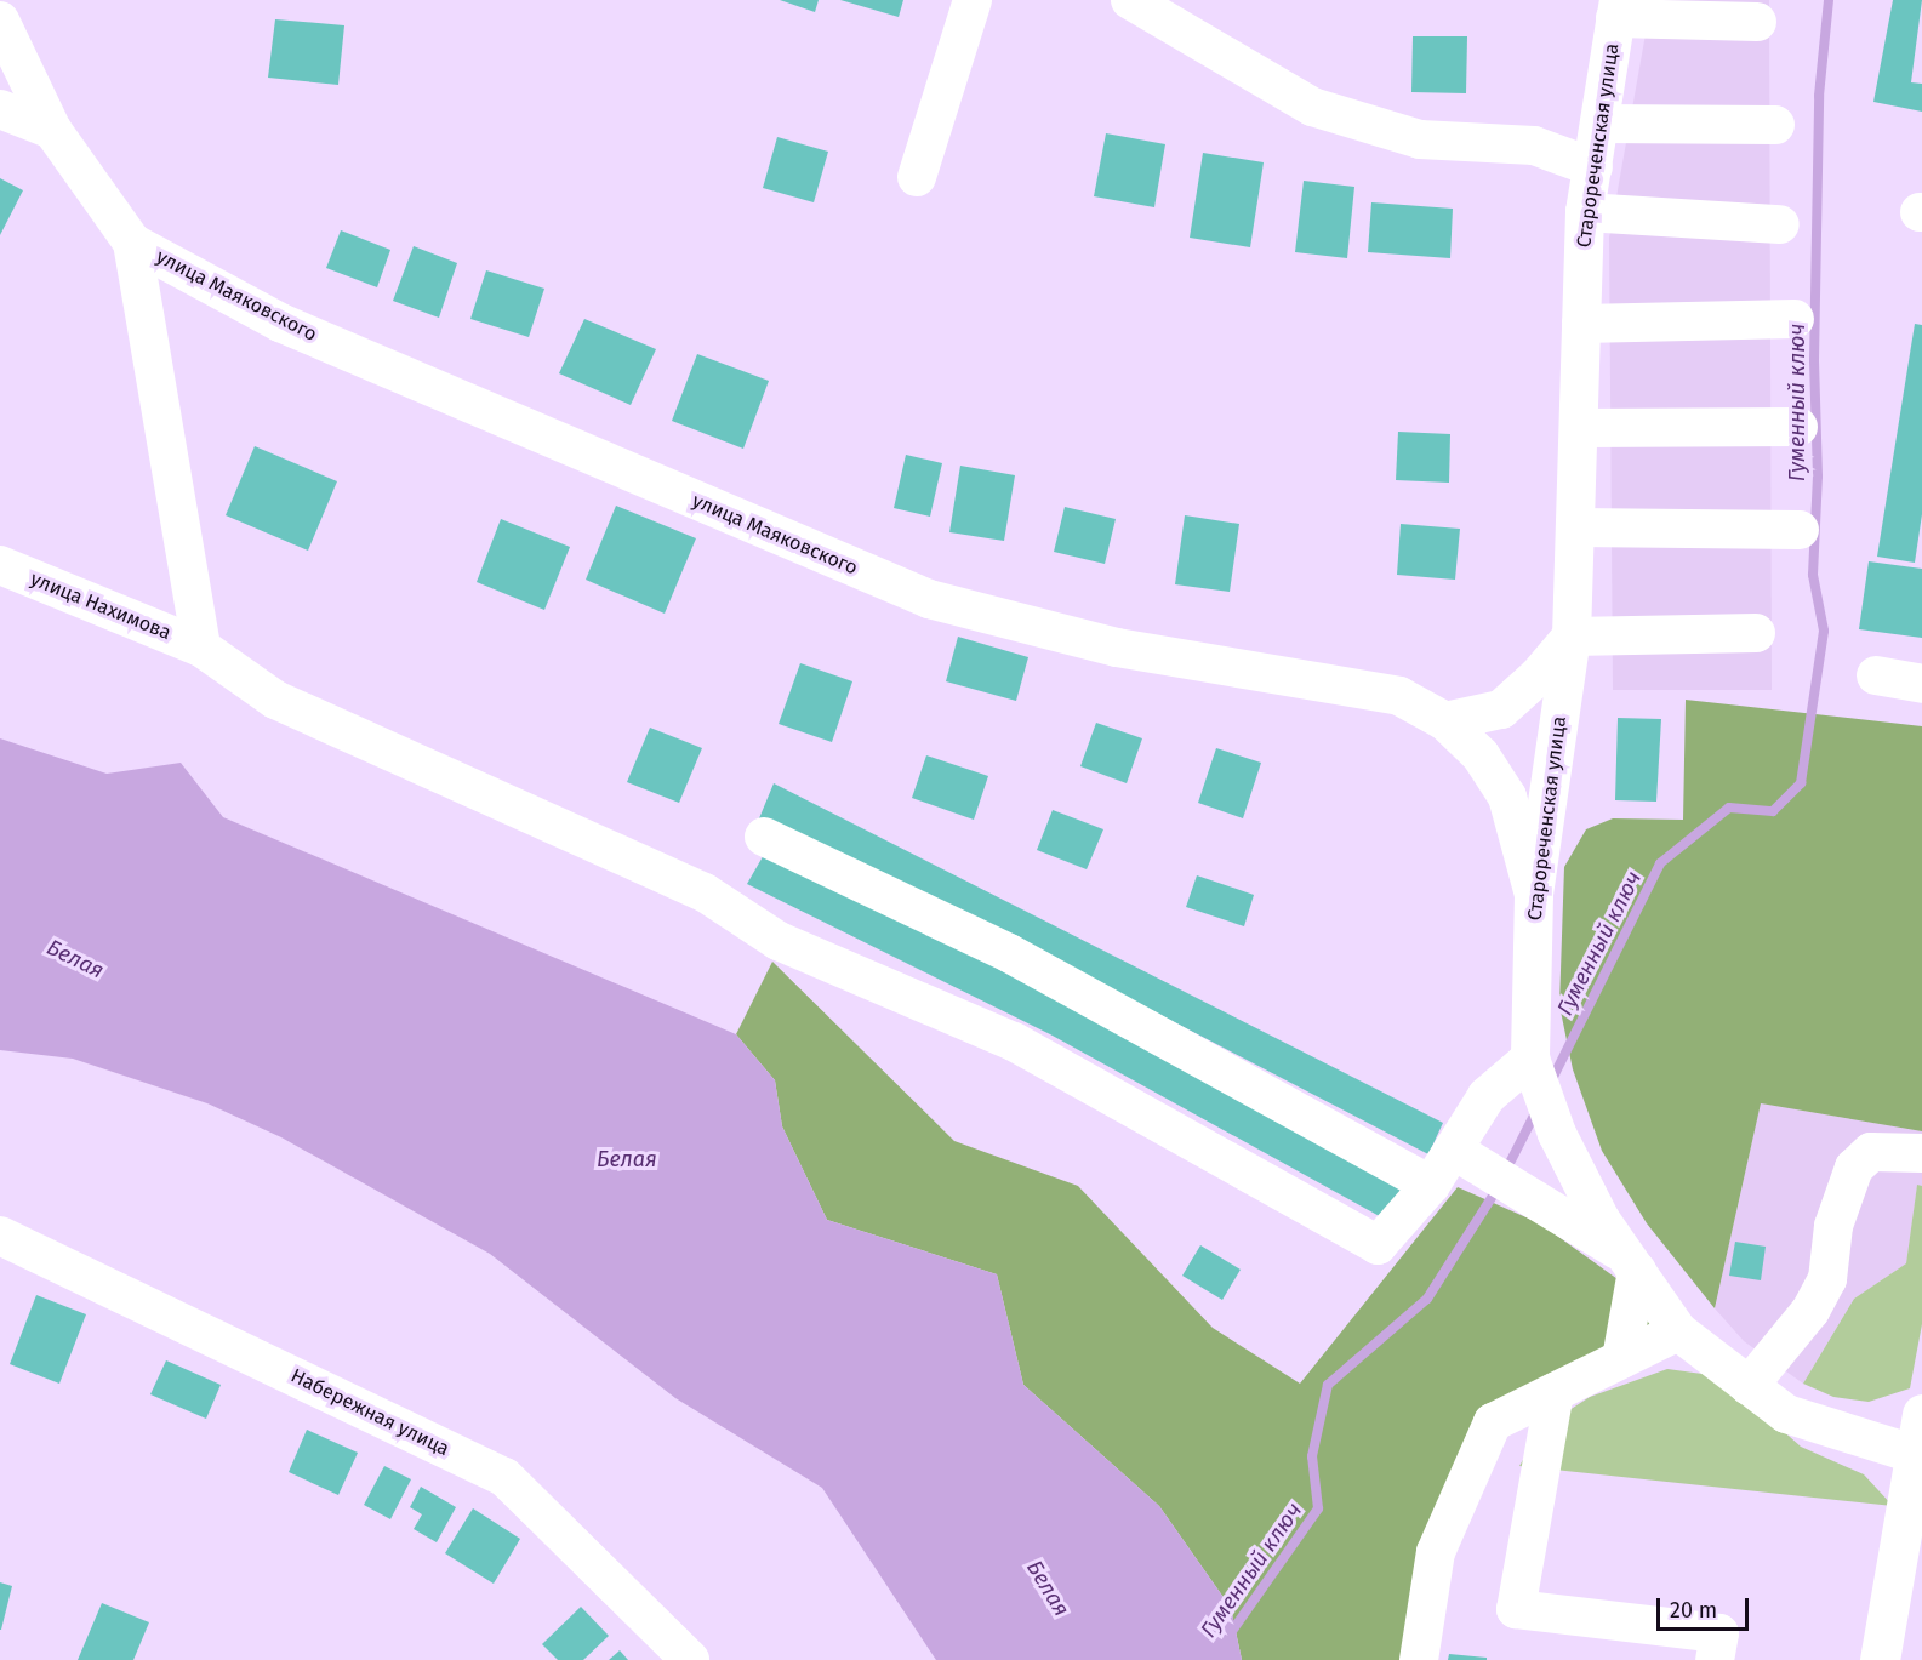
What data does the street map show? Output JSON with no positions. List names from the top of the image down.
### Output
{
  "streets": {
    "street": [
      "Старореченская улица",
      "улица Маяковского",
      "улица Нахимова",
      "Набережная улица"
    ]
  },
  "crossings": [
    ["Старореченская улица", "улица Маяковского"]
  ],
  "water": ["Гуменный ключ", "Белая"],
  "scale_bar": "20 m"
}
